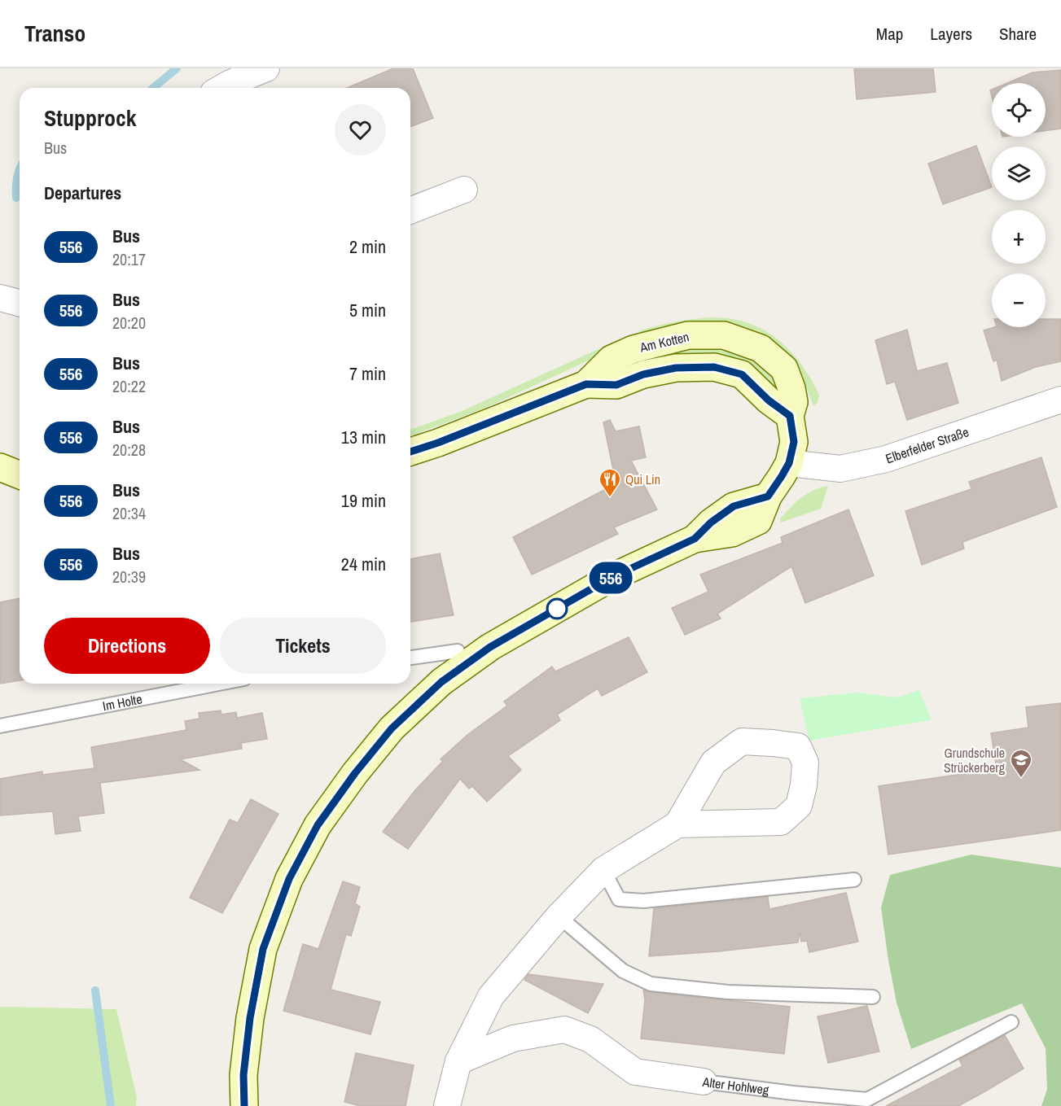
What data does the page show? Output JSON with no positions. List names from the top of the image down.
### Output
{
  "streets": {
    "main road": ["Am Kotten"],
    "street": ["Elberfelder Straße", "Alter Hohlweg"],
    "lane": ["Im Holte"]
  },
  "crossings": [
    ["Am Kotten", "Elberfelder Straße"]
  ],
  "places": {
    "restaurant": ["Qui Lin"],
    "school or university": ["Grundschule Strückerberg"]
  },
  "lines": ["bus line 556"],
  "page": {
    "header": "Transo",
    "nav": ["Map", "Layers", "Share"],
    "on_map": "556",
    "map_buttons": ["+", "−"],
    "heading": [
      ["Stupprock", "Bus"],
      "Departures"
    ],
    "list": [
      {
        "mark": "556",
        "name": "Bus",
        "note": "20:17",
        "value": "2 min"
      },
      {
        "mark": "556",
        "name": "Bus",
        "note": "20:20",
        "value": "5 min"
      },
      {
        "mark": "556",
        "name": "Bus",
        "note": "20:22",
        "value": "7 min"
      },
      {
        "mark": "556",
        "name": "Bus",
        "note": "20:28",
        "value": "13 min"
      },
      {
        "mark": "556",
        "name": "Bus",
        "note": "20:34",
        "value": "19 min"
      },
      {
        "mark": "556",
        "name": "Bus",
        "note": "20:39",
        "value": "24 min"
      }
    ],
    "buttons": ["Directions", "Tickets"]
  }
}
